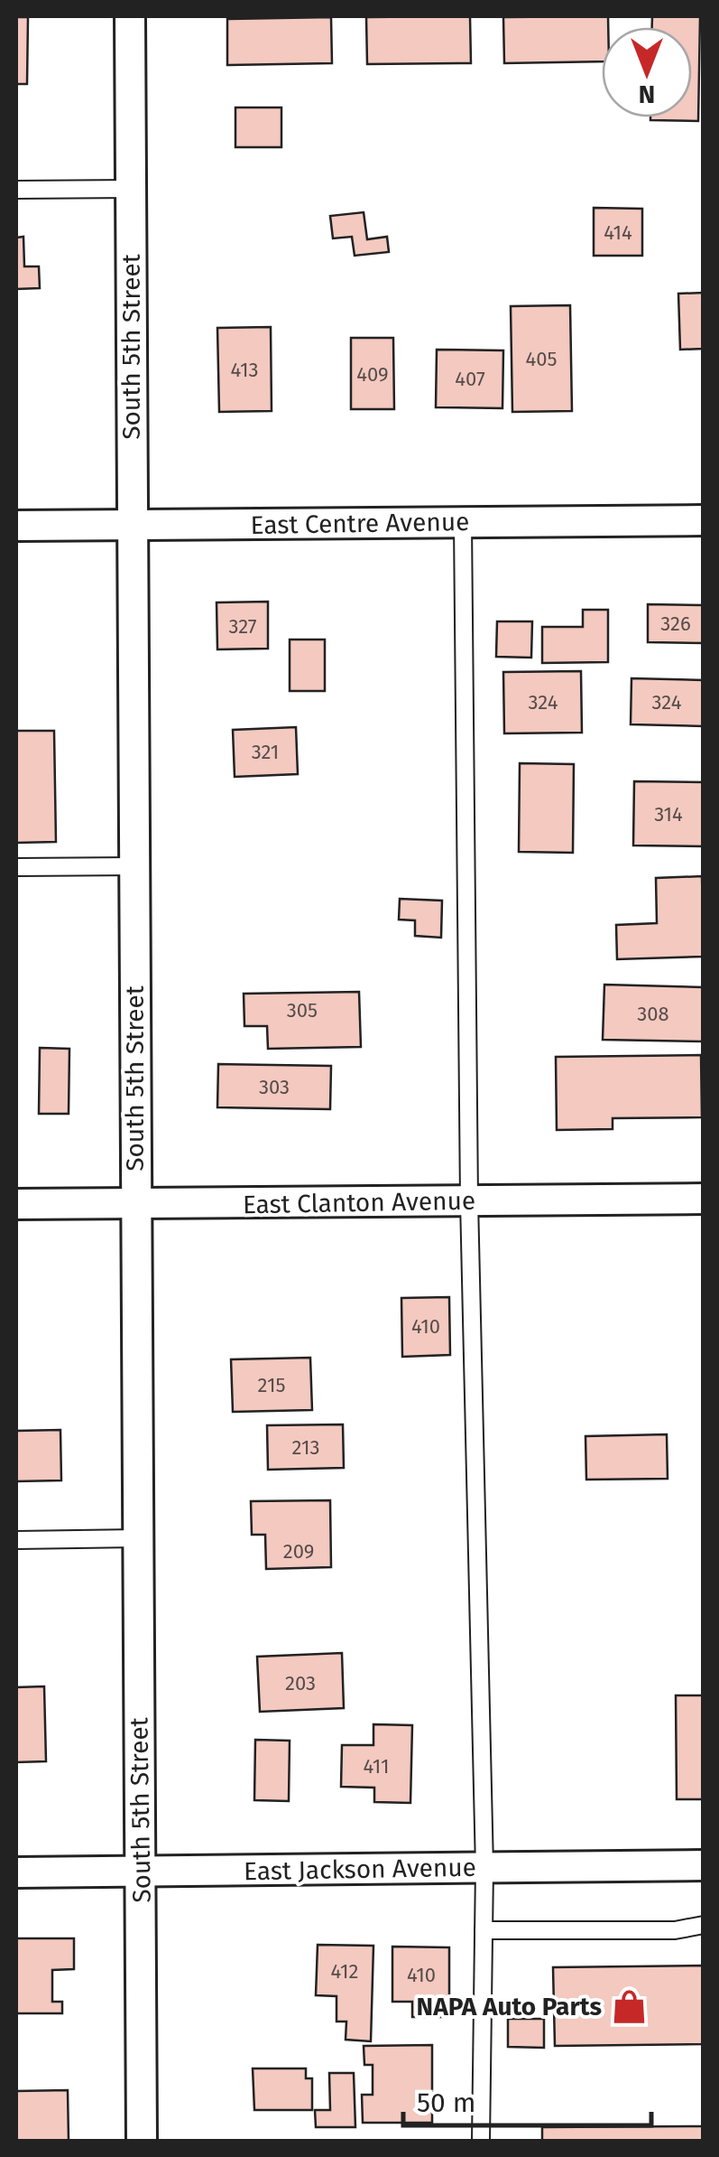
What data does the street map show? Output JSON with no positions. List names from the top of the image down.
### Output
{
  "streets": {
    "street": [
      "South 5th Street",
      "East Centre Avenue",
      "East Clanton Avenue",
      "East Jackson Avenue"
    ]
  },
  "crossings": [
    ["South 5th Street", "East Centre Avenue"],
    ["South 5th Street", "East Clanton Avenue"],
    ["South 5th Street", "East Jackson Avenue"]
  ],
  "places": {
    "shop": ["NAPA Auto Parts"]
  },
  "house_numbers": [
    "414",
    "405",
    "413",
    "409",
    "407",
    "326",
    "327",
    "324",
    "324",
    "321",
    "314",
    "305",
    "308",
    "303",
    "410",
    "215",
    "213",
    "209",
    "203",
    "411",
    "412",
    "410"
  ],
  "scale_bar": "50 m",
  "north": "bottom"
}
